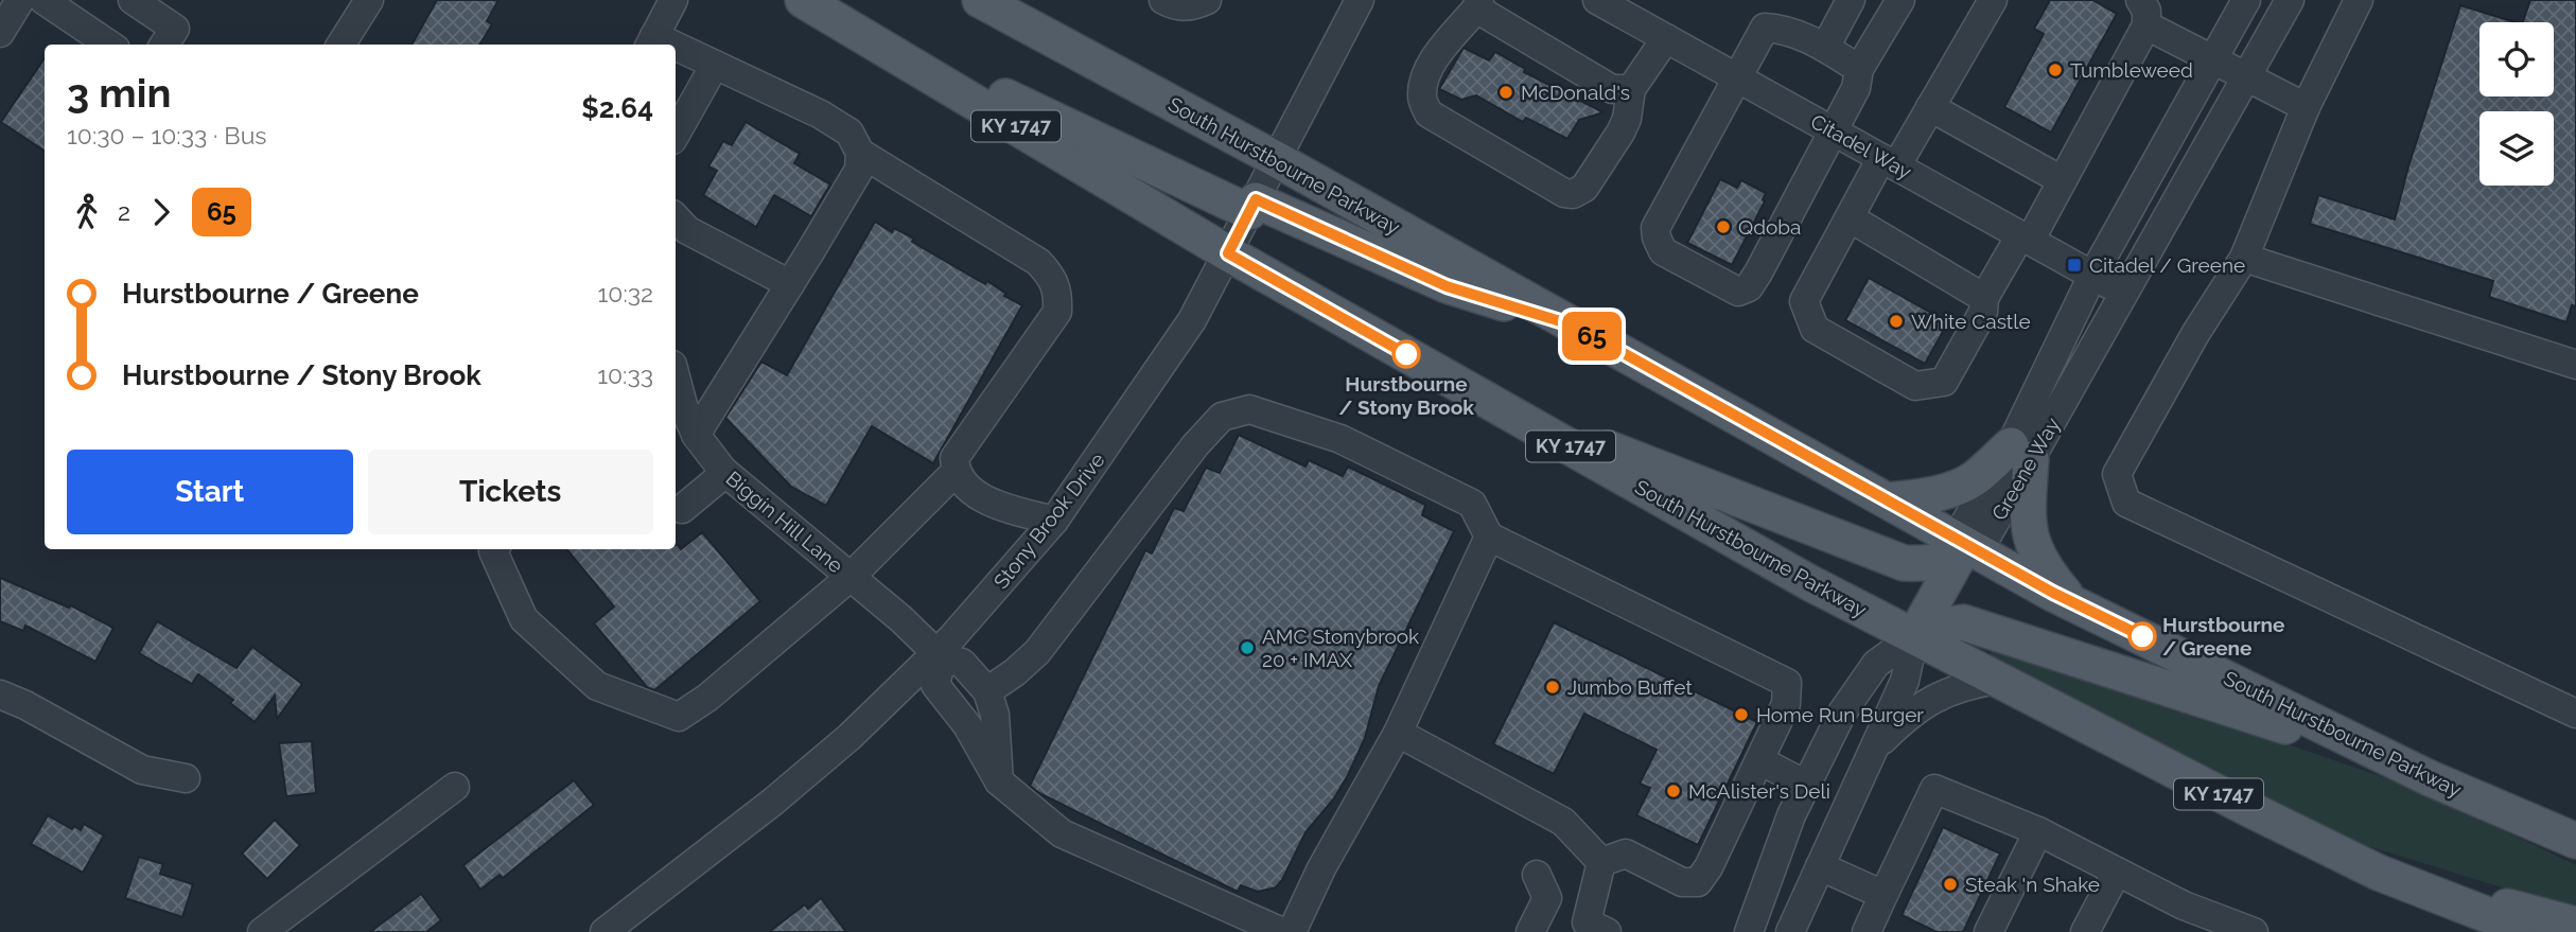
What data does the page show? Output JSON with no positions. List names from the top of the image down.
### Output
{
  "streets": {
    "main road": ["KY 1747", "South Hurstbourne Parkway"],
    "street": [
      "Citadel Way",
      "Greene Way",
      "Stony Brook Drive",
      "Biggin Hill Lane"
    ]
  },
  "crossings": [
    ["Citadel Way", "Greene Way"],
    ["South Hurstbourne Parkway", "Greene Way"],
    ["South Hurstbourne Parkway", "Stony Brook Drive"],
    ["Stony Brook Drive", "Biggin Hill Lane"]
  ],
  "places": {
    "other": [
      "Tumbleweed",
      "McDonald's",
      "Qdoba",
      "White Castle",
      "Hurstbourne / Stony Brook",
      "Hurstbourne / Greene",
      "AMC Stonybrook 20 + IMAX",
      "Jumbo Buffet",
      "Home Run Burger",
      "McAlister's Deli",
      "Steak 'n Shake"
    ],
    "transit": ["Citadel / Greene"]
  },
  "lines": ["bus line 65"],
  "page": {
    "on_map": "65",
    "heading": ["3 min", "10:30 – 10:33 · Bus", "$2.64"],
    "legs": ["2", "65"],
    "list": [
      {
        "name": "Hurstbourne / Greene",
        "value": "10:32"
      },
      {
        "name": "Hurstbourne / Stony Brook",
        "value": "10:33"
      }
    ],
    "buttons": ["Start", "Tickets"]
  }
}
